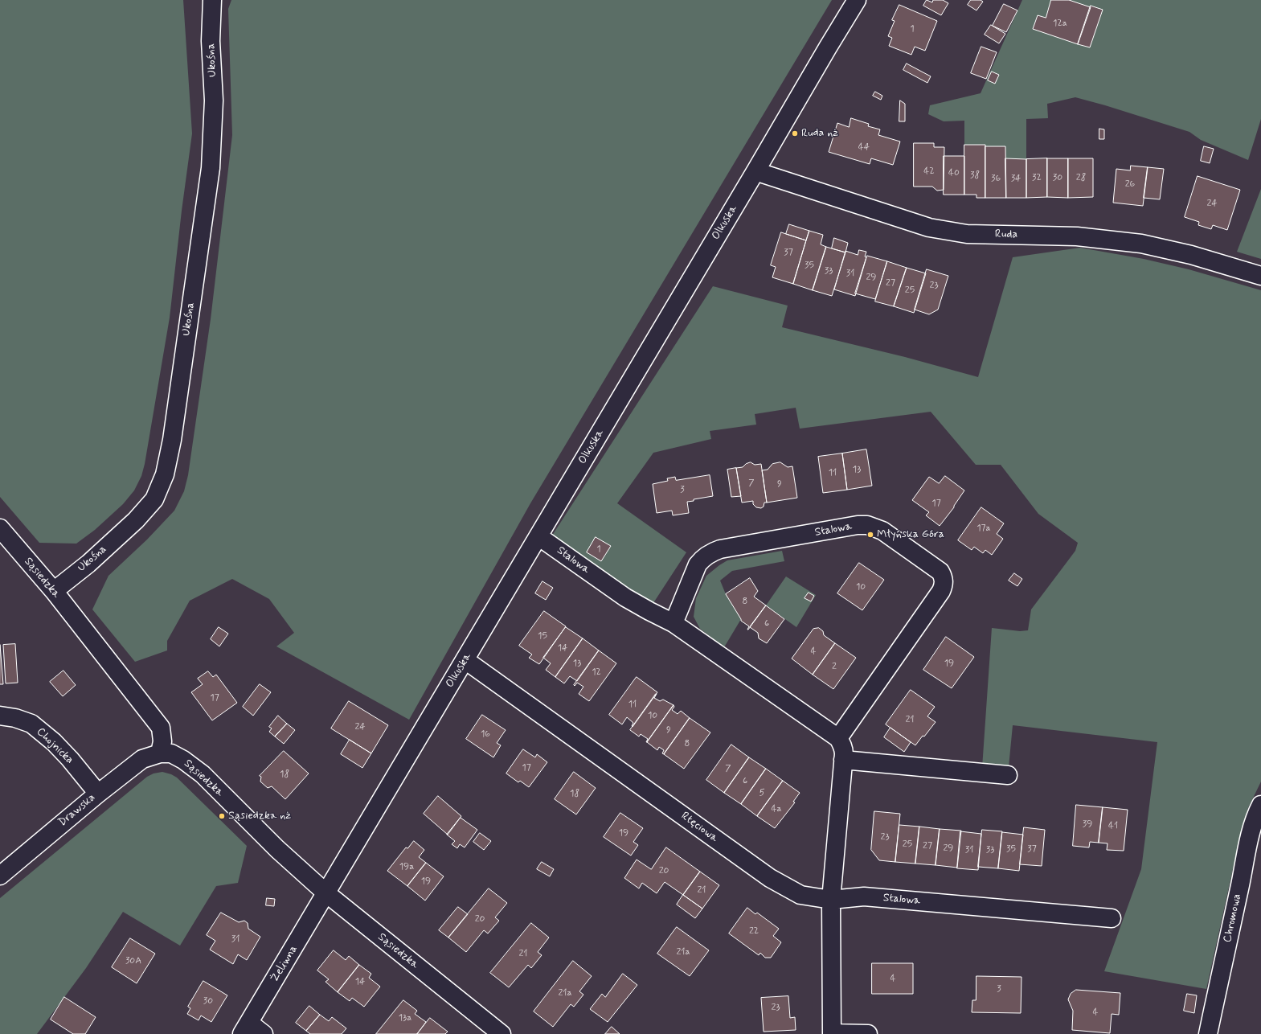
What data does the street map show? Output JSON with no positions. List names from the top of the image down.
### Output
{
  "streets": {
    "street": [
      "Ukośna",
      "Olkuska",
      "Ruda",
      "Stalowa",
      "Sąsiedzka",
      "Chojnicka",
      "Drawska",
      "Rtęciowa",
      "Chromowa",
      "Żeliwna"
    ]
  },
  "crossings": [
    ["Ukośna", "Sąsiedzka"],
    ["Olkuska", "Ruda"],
    ["Olkuska", "Stalowa"],
    ["Olkuska", "Sąsiedzka"],
    ["Olkuska", "Rtęciowa"],
    ["Olkuska", "Żeliwna"],
    ["Stalowa", "Rtęciowa"],
    ["Sąsiedzka", "Drawska"],
    ["Sąsiedzka", "Żeliwna"],
    ["Chojnicka", "Drawska"]
  ],
  "places": ["Ruda nż", "Młyńska Góra", "Sąsiedzka nż"],
  "house_numbers": [
    "12a",
    "1",
    "44",
    "42",
    "40",
    "38",
    "32",
    "30",
    "28",
    "36",
    "34",
    "26",
    "24",
    "37",
    "35",
    "33",
    "31",
    "29",
    "27",
    "23",
    "25",
    "13",
    "11",
    "7",
    "9",
    "3",
    "17",
    "17a",
    "1",
    "10",
    "8",
    "6",
    "15",
    "14",
    "4",
    "13",
    "19",
    "2",
    "12",
    "17",
    "11",
    "10",
    "21",
    "24",
    "9",
    "16",
    "8",
    "17",
    "7",
    "18",
    "6",
    "5",
    "18",
    "4a",
    "39",
    "41",
    "19",
    "23",
    "25",
    "27",
    "29",
    "35",
    "37",
    "31",
    "33",
    "19a",
    "20",
    "19",
    "21",
    "20",
    "22",
    "31",
    "21a",
    "21",
    "30A",
    "4",
    "14",
    "3",
    "21a",
    "30",
    "23",
    "4",
    "13a"
  ]
}
